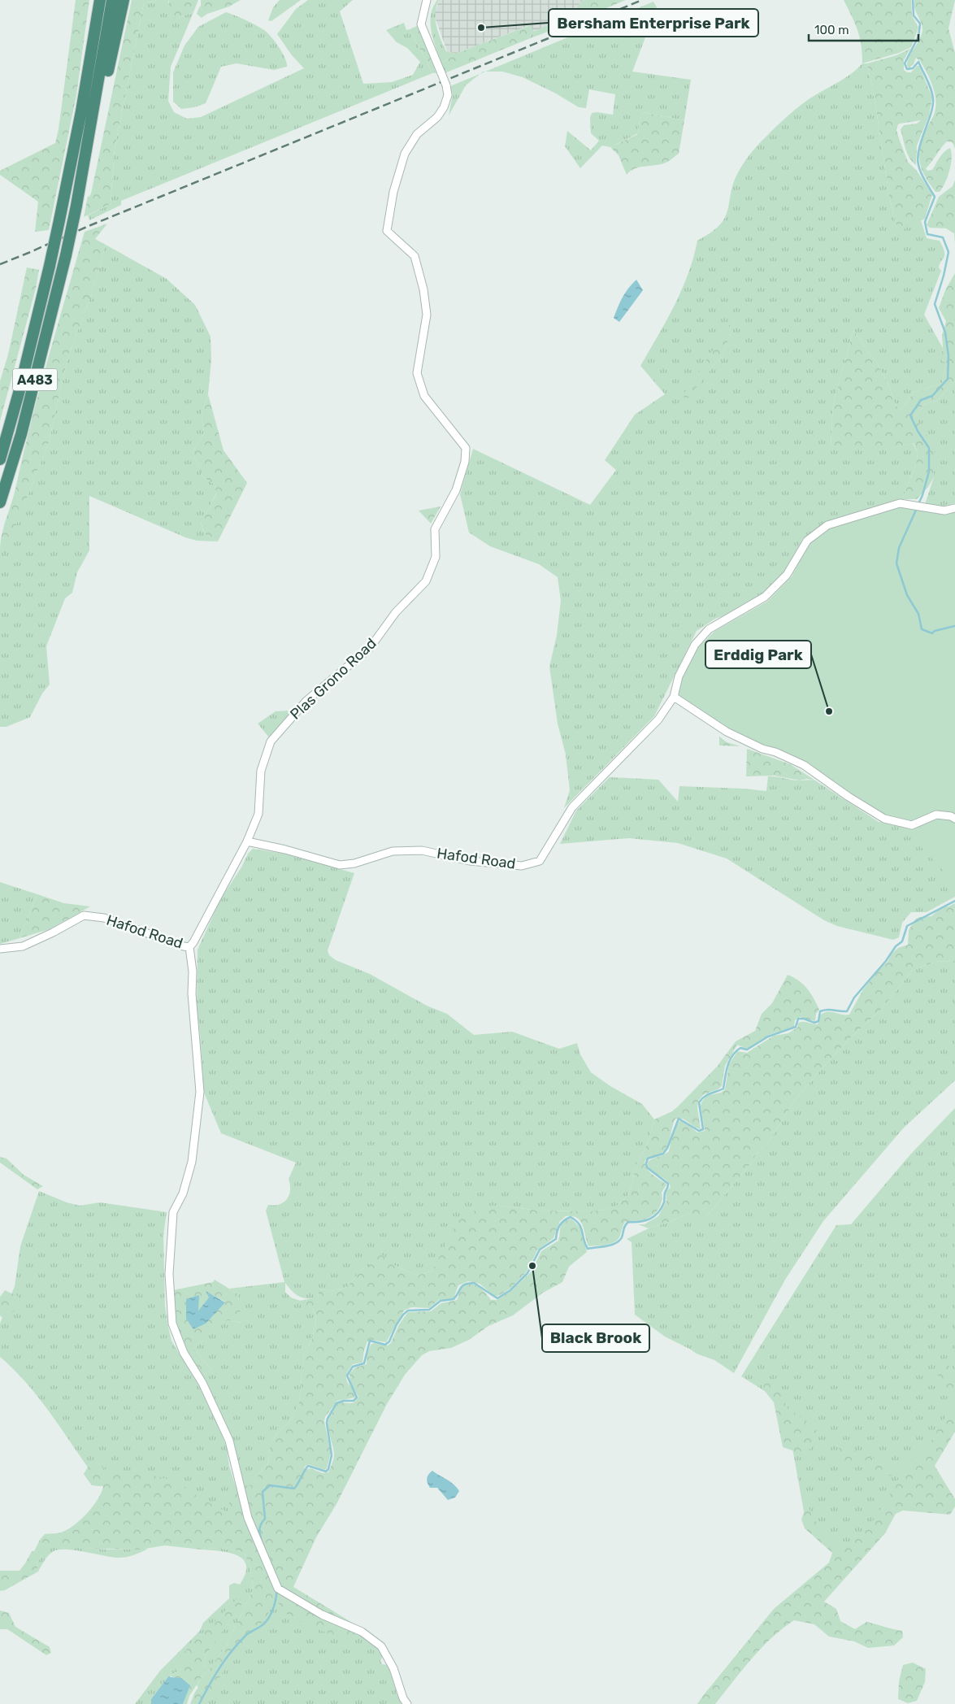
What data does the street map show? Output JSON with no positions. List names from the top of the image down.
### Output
{
  "streets": {
    "highway": ["A483"],
    "street": ["Plas Grono Road", "Hafod Road"]
  },
  "crossings": [
    ["Plas Grono Road", "Hafod Road"]
  ],
  "places": ["Bersham Enterprise Park", "Erddig Park", "Black Brook"],
  "scale_bar": "100 m"
}
